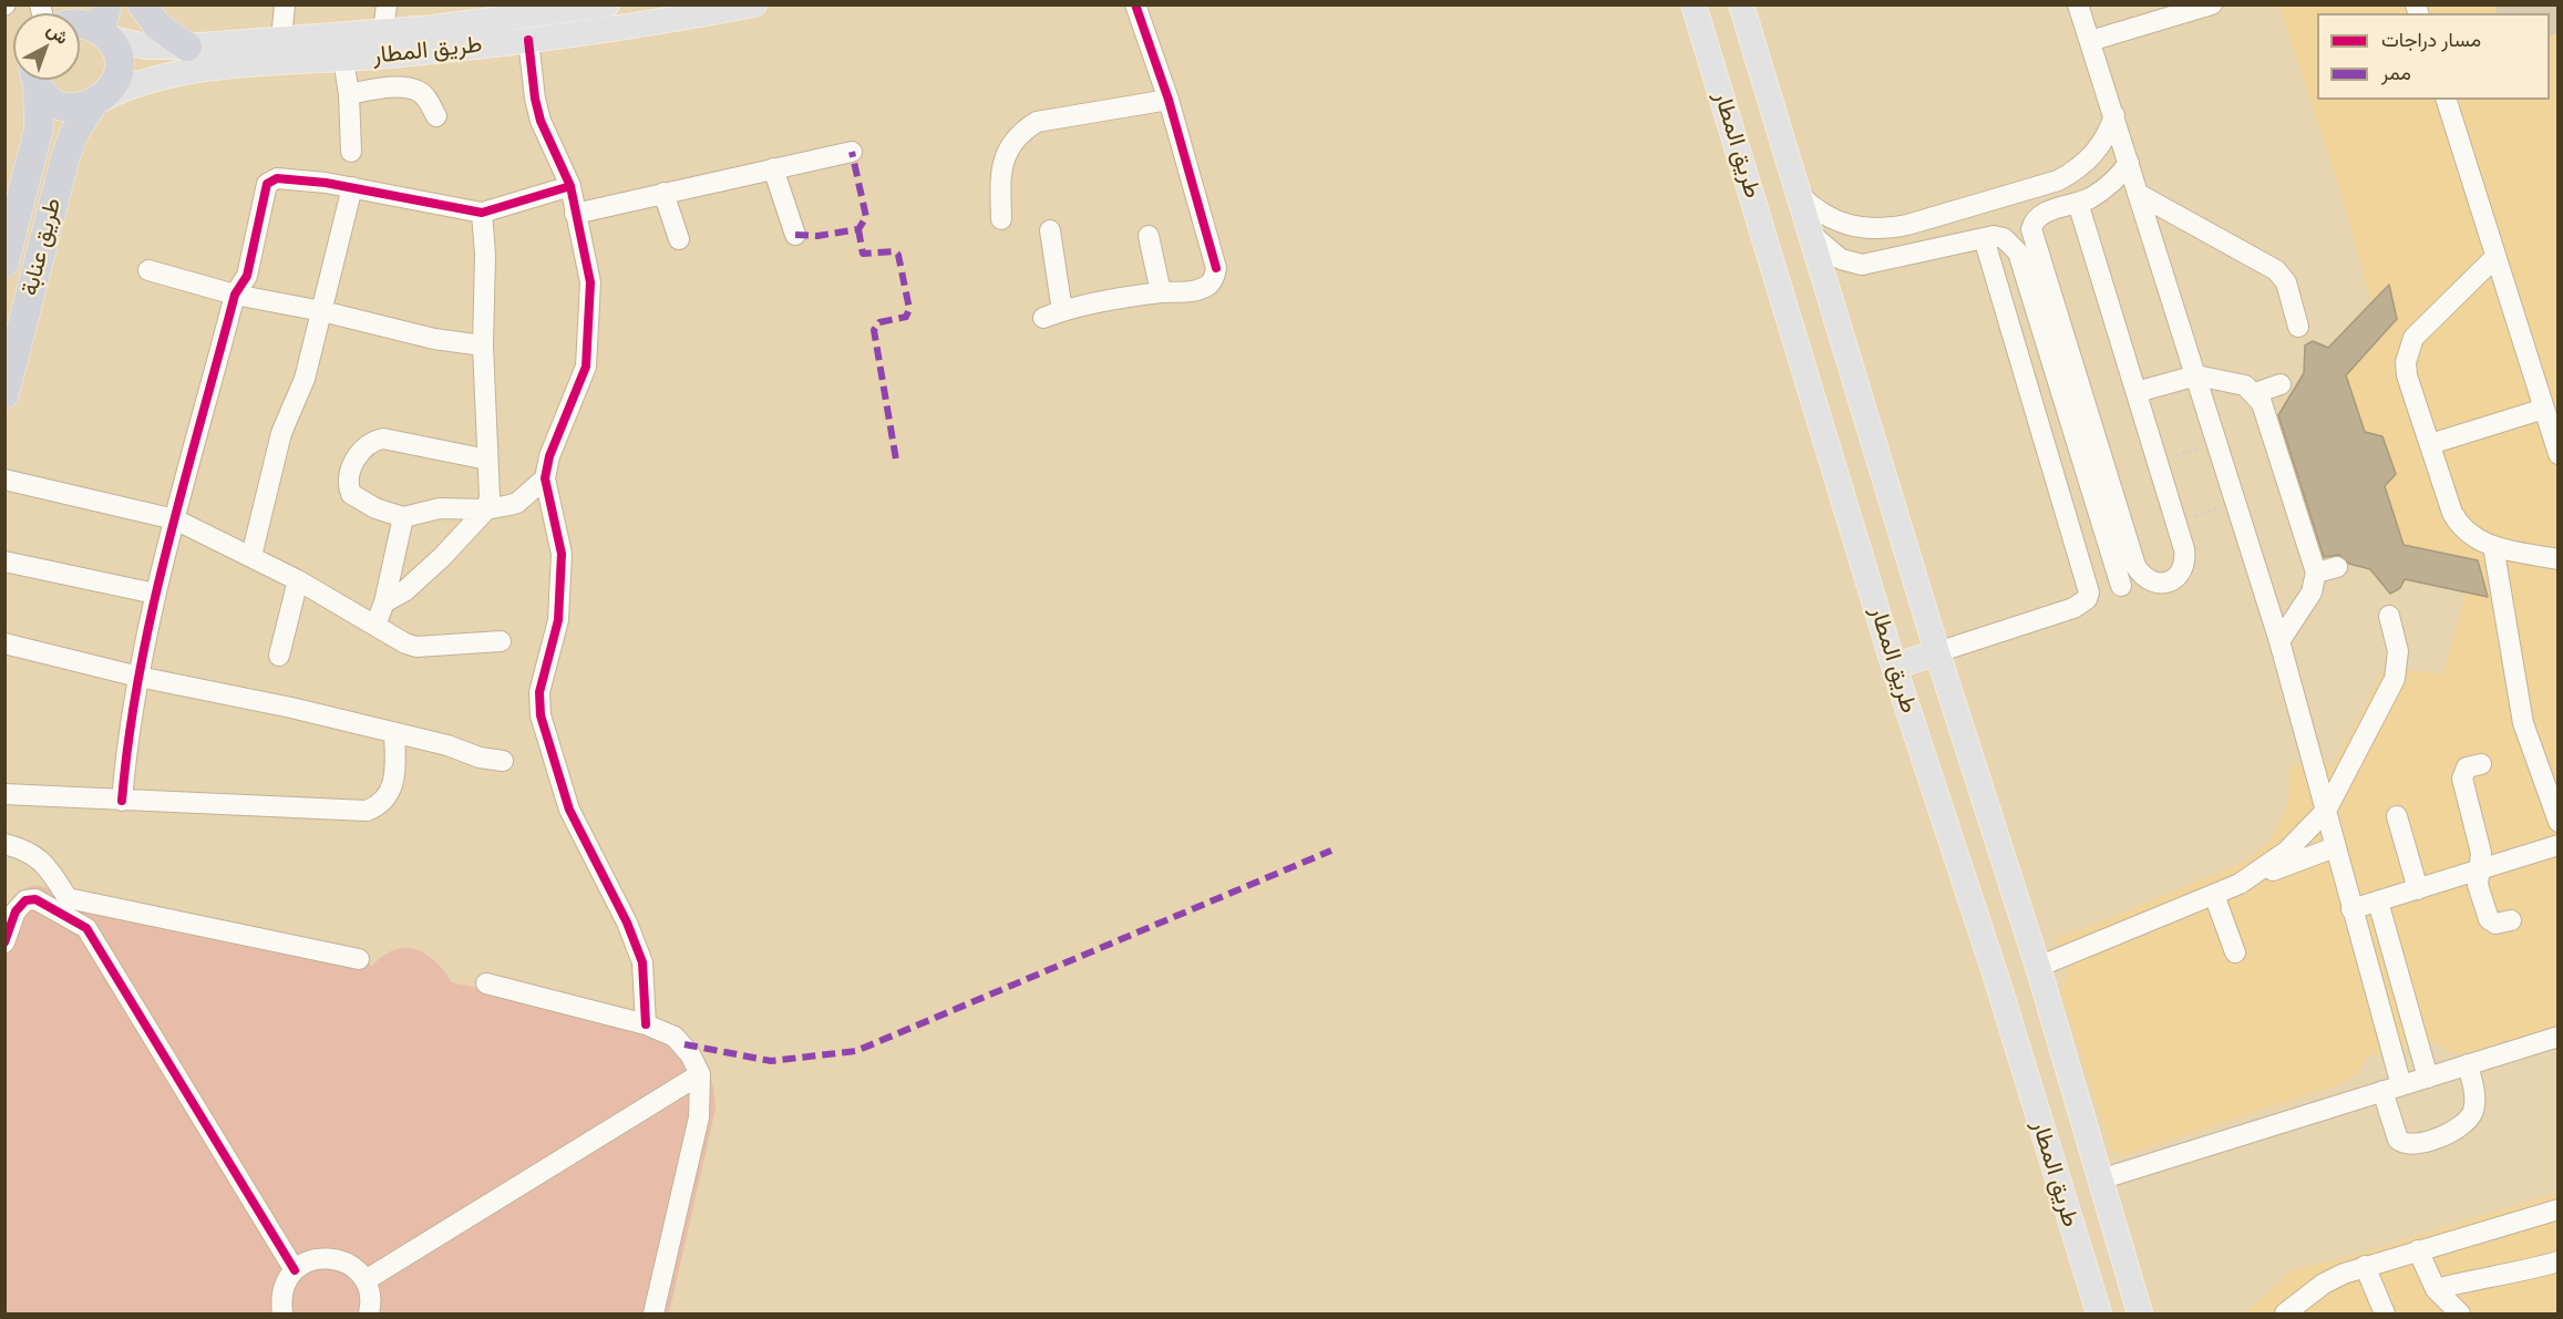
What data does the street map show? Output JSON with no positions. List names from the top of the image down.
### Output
{
  "streets": {
    "highway": ["طريق عنابة"],
    "main road": ["طريق المطار"]
  },
  "crossings": [
    ["طريق المطار", "طريق عنابة"]
  ],
  "legend": ["مسار دراجات", "ممر"],
  "north": "top right"
}
